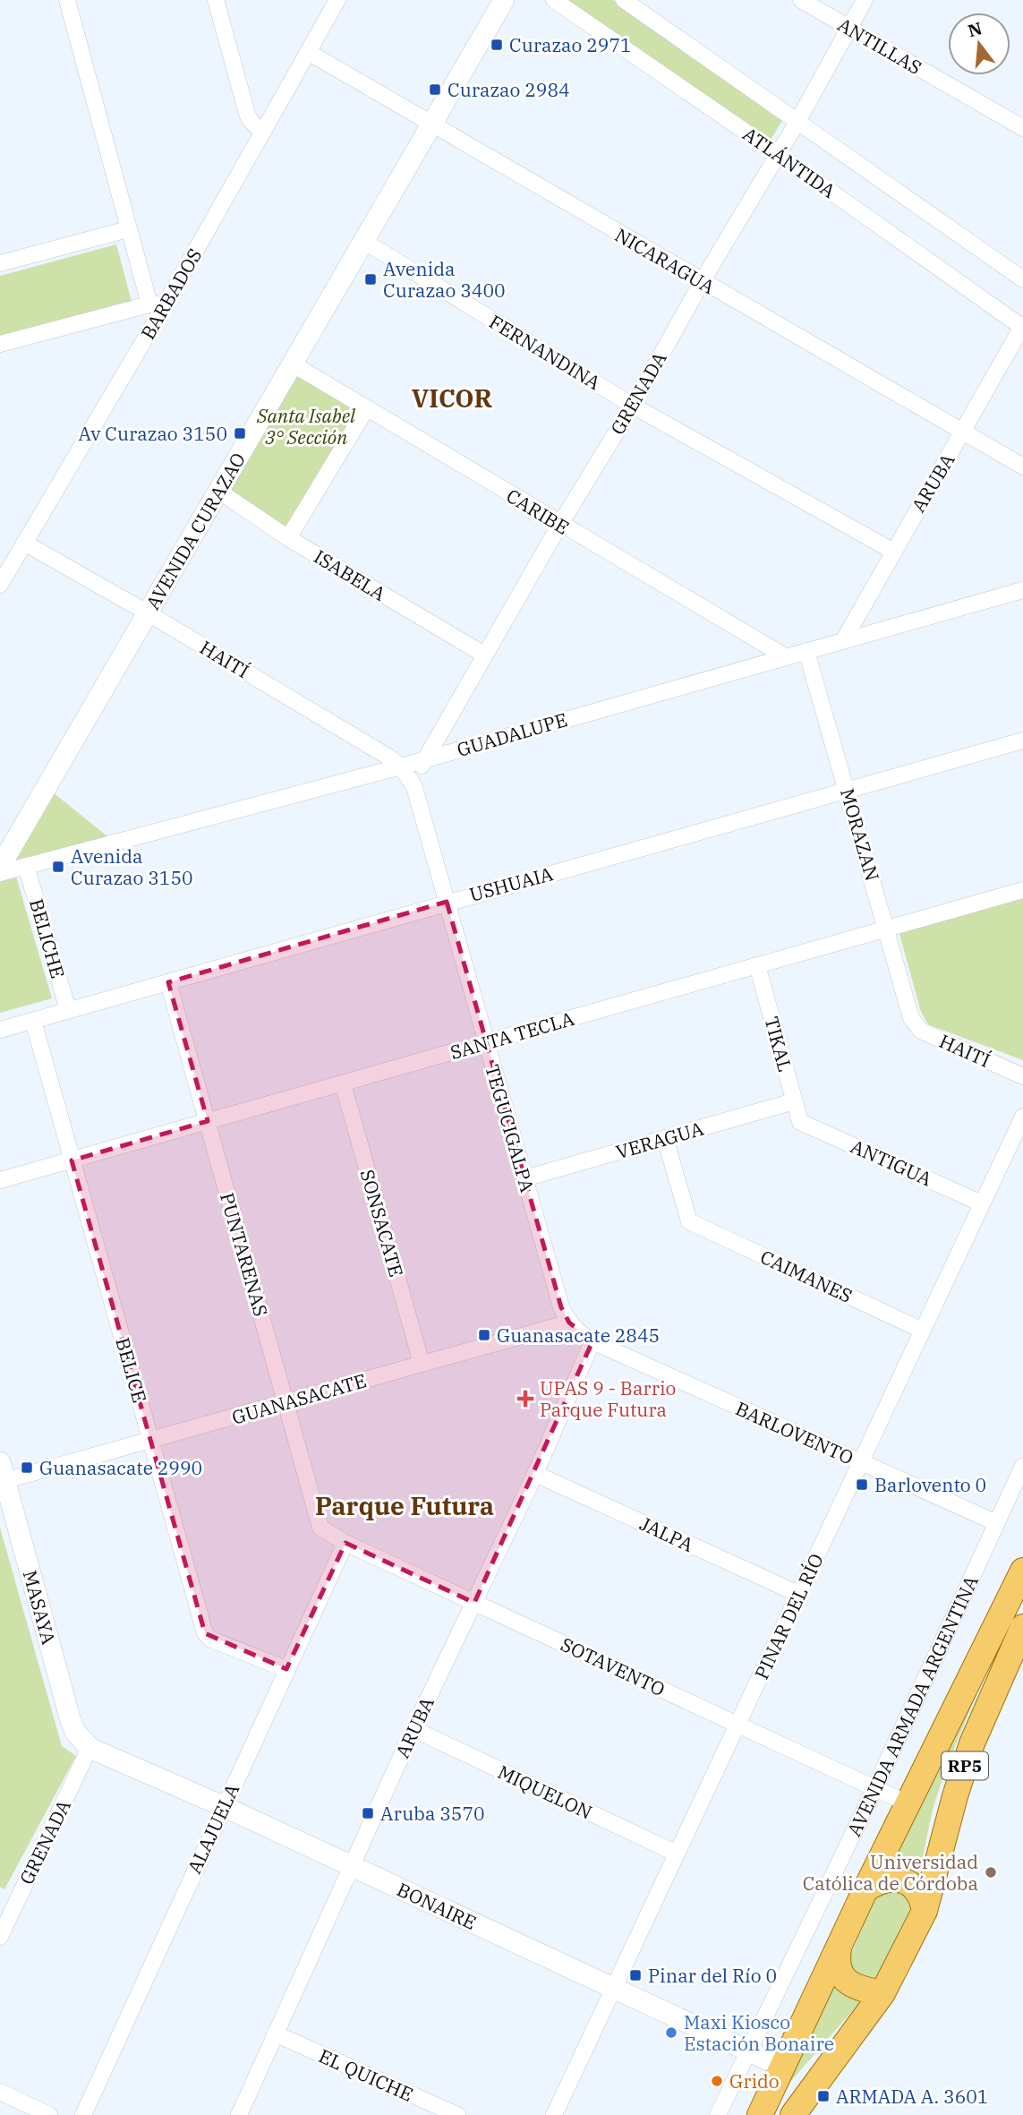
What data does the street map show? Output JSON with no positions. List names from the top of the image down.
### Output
{
  "streets": {
    "main road": ["AVENIDA ARMADA ARGENTINA", "RP5"],
    "street": [
      "ANTILLAS",
      "ATLÁNTIDA",
      "NICARAGUA",
      "BARBADOS",
      "FERNANDINA",
      "GRENADA",
      "ARUBA",
      "CARIBE",
      "AVENIDA CURAZAO",
      "ISABELA",
      "HAITÍ",
      "GUADALUPE",
      "MORAZAN",
      "USHUAIA",
      "BELICHE",
      "SANTA TECLA",
      "TIKAL",
      "TEGUCIGALPA",
      "VERAGUA",
      "ANTIGUA",
      "SONSACATE",
      "PUNTARENAS",
      "CAIMANES",
      "BELICE",
      "GUANASACATE",
      "BARLOVENTO",
      "JALPA",
      "MASAYA",
      "PINAR DEL RÍO",
      "SOTAVENTO",
      "MIQUELON",
      "ALAJUELA",
      "BONAIRE",
      "EL QUICHE"
    ]
  },
  "crossings": [
    ["ANTILLAS", "GRENADA"],
    ["ATLÁNTIDA", "GRENADA"],
    ["ATLÁNTIDA", "ARUBA"],
    ["NICARAGUA", "BARBADOS"],
    ["NICARAGUA", "GRENADA"],
    ["NICARAGUA", "ARUBA"],
    ["NICARAGUA", "AVENIDA CURAZAO"],
    ["BARBADOS", "HAITÍ"],
    ["FERNANDINA", "GRENADA"],
    ["FERNANDINA", "ARUBA"],
    ["FERNANDINA", "AVENIDA CURAZAO"],
    ["GRENADA", "CARIBE"],
    ["GRENADA", "ISABELA"],
    ["GRENADA", "HAITÍ"],
    ["GRENADA", "GUADALUPE"],
    ["GRENADA", "TEGUCIGALPA"],
    ["GRENADA", "MASAYA"],
    ["GRENADA", "BONAIRE"],
    ["ARUBA", "GUADALUPE"],
    ["ARUBA", "BARLOVENTO"],
    ["ARUBA", "JALPA"],
    ["ARUBA", "SOTAVENTO"],
    ["ARUBA", "MIQUELON"],
    ["ARUBA", "BONAIRE"],
    ["ARUBA", "EL QUICHE"],
    ["CARIBE", "AVENIDA CURAZAO"],
    ["CARIBE", "GUADALUPE"],
    ["AVENIDA CURAZAO", "ISABELA"],
    ["AVENIDA CURAZAO", "HAITÍ"],
    ["HAITÍ", "GUADALUPE"],
    ["HAITÍ", "MORAZAN"],
    ["HAITÍ", "TEGUCIGALPA"],
    ["GUADALUPE", "MORAZAN"],
    ["GUADALUPE", "BELICHE"],
    ["MORAZAN", "USHUAIA"],
    ["MORAZAN", "SANTA TECLA"],
    ["USHUAIA", "BELICHE"],
    ["USHUAIA", "TEGUCIGALPA"],
    ["USHUAIA", "PUNTARENAS"],
    ["USHUAIA", "BELICE"],
    ["SANTA TECLA", "TIKAL"],
    ["SANTA TECLA", "TEGUCIGALPA"],
    ["SANTA TECLA", "SONSACATE"],
    ["SANTA TECLA", "PUNTARENAS"],
    ["SANTA TECLA", "BELICE"],
    ["TIKAL", "VERAGUA"],
    ["TIKAL", "ANTIGUA"],
    ["TEGUCIGALPA", "VERAGUA"],
    ["TEGUCIGALPA", "GUANASACATE"],
    ["VERAGUA", "CAIMANES"],
    ["ANTIGUA", "PINAR DEL RÍO"],
    ["SONSACATE", "GUANASACATE"],
    ["PUNTARENAS", "GUANASACATE"],
    ["PUNTARENAS", "SOTAVENTO"],
    ["CAIMANES", "PINAR DEL RÍO"],
    ["BELICE", "GUANASACATE"],
    ["BELICE", "ALAJUELA"],
    ["GUANASACATE", "MASAYA"],
    ["BARLOVENTO", "PINAR DEL RÍO"],
    ["BARLOVENTO", "AVENIDA ARMADA ARGENTINA"],
    ["JALPA", "PINAR DEL RÍO"],
    ["MASAYA", "BONAIRE"],
    ["PINAR DEL RÍO", "SOTAVENTO"],
    ["PINAR DEL RÍO", "MIQUELON"],
    ["PINAR DEL RÍO", "BONAIRE"],
    ["SOTAVENTO", "AVENIDA ARMADA ARGENTINA"],
    ["SOTAVENTO", "ALAJUELA"],
    ["AVENIDA ARMADA ARGENTINA", "RP5"],
    ["AVENIDA ARMADA ARGENTINA", "BONAIRE"],
    ["RP5", "BONAIRE"],
    ["ALAJUELA", "BONAIRE"]
  ],
  "districts": ["VICOR", "Parque Futura"],
  "parks": ["Santa Isabel 3° Sección"],
  "places": {
    "transit": [
      "Curazao 2971",
      "Curazao 2984",
      "Avenida Curazao 3400",
      "Av Curazao 3150",
      "Avenida Curazao 3150",
      "Guanasacate 2845",
      "Guanasacate 2990",
      "Barlovento 0",
      "Aruba 3570",
      "Pinar del Río 0",
      "ARMADA A. 3601"
    ],
    "health": ["UPAS 9 - Barrio Parque Futura"],
    "other": ["Universidad Católica de Córdoba", "Maxi Kiosco Estación Bonaire", "Grido"]
  },
  "north": "top"
}
